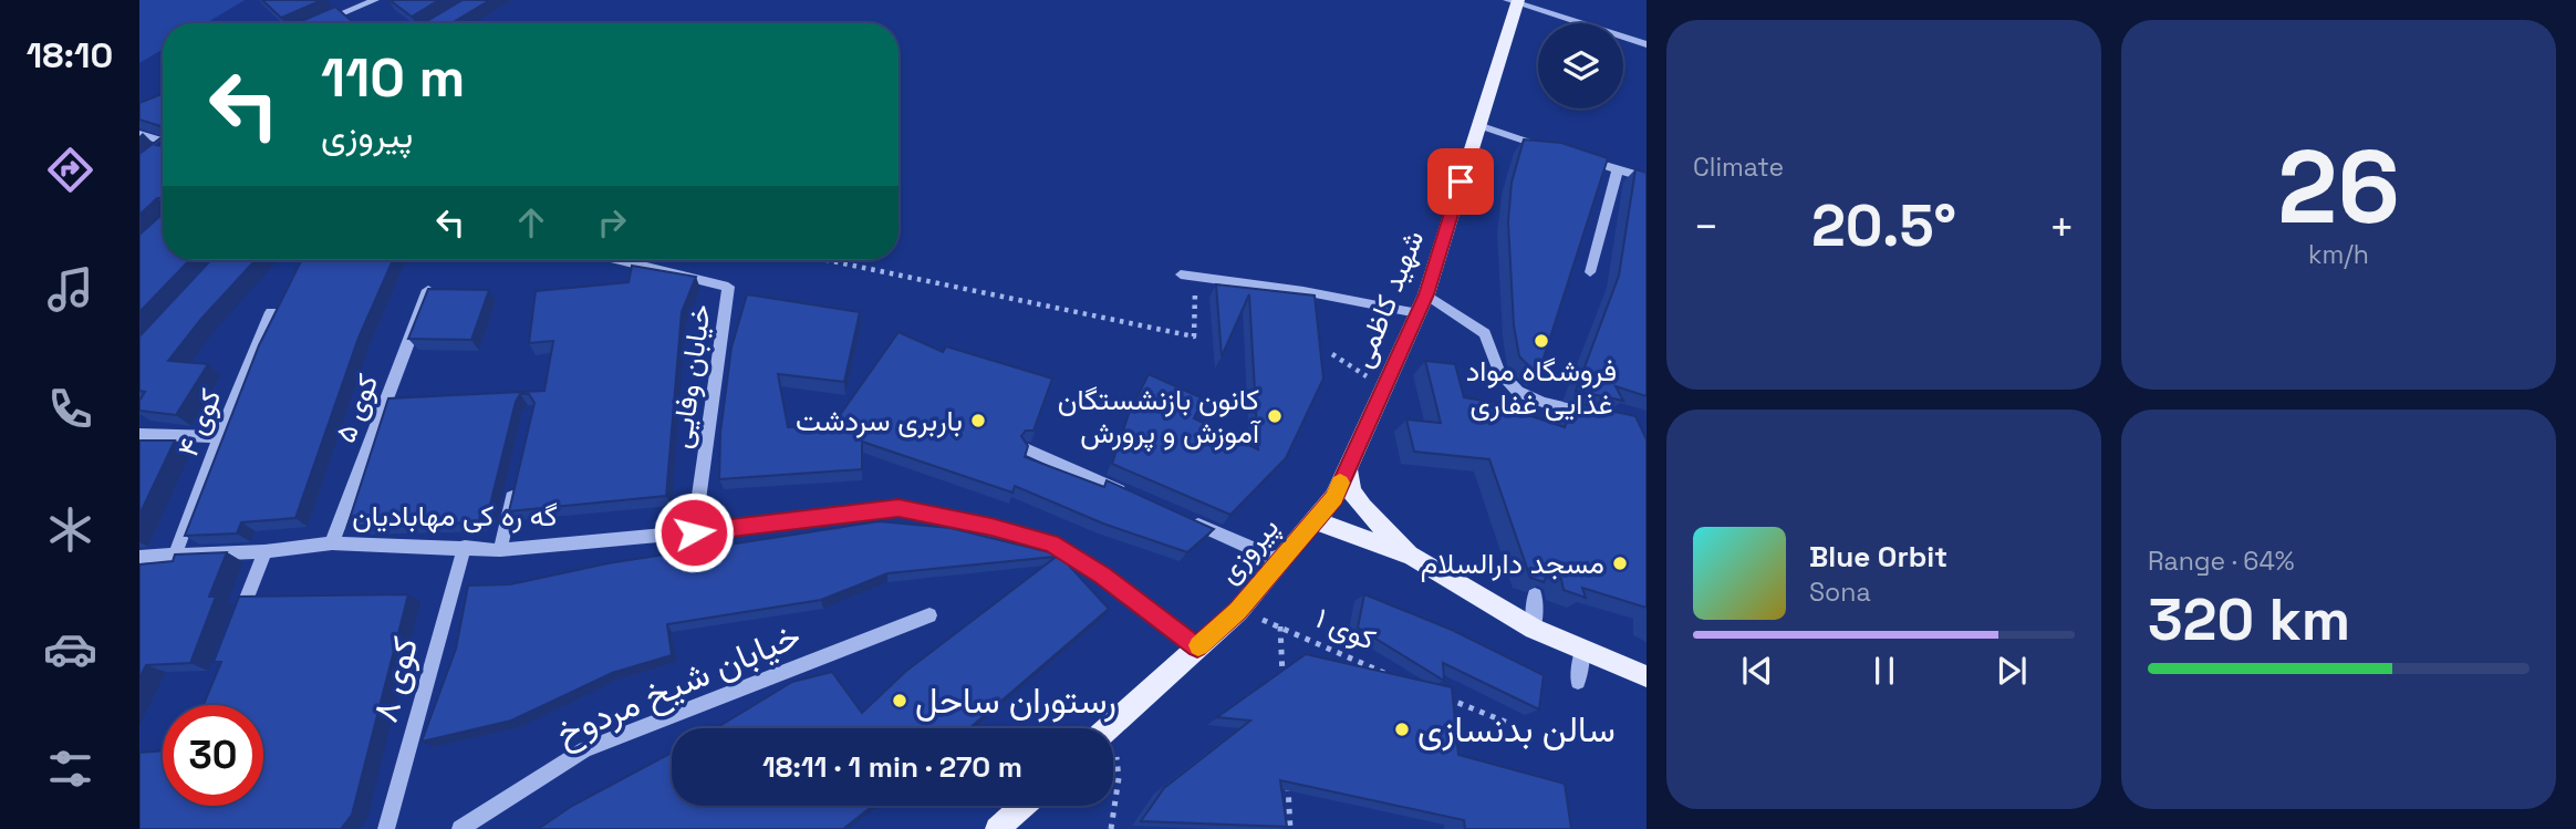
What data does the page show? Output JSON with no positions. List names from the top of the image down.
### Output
{
  "streets": {
    "main road": ["شهید کاظمی", "پیروزی"],
    "street": [
      "خیابان وفایی",
      "کوی ۵",
      "کوی ۴",
      "گه ره کی مهابادیان",
      "کوی ۸",
      "خیابان شیخ مردوخ"
    ],
    "path": ["کوی ۱"]
  },
  "crossings": [
    ["شهید کاظمی", "پیروزی"],
    ["خیابان وفایی", "گه ره کی مهابادیان"],
    ["کوی ۵", "گه ره کی مهابادیان"],
    ["کوی ۴", "گه ره کی مهابادیان"],
    ["گه ره کی مهابادیان", "پیروزی"],
    ["گه ره کی مهابادیان", "کوی ۸"]
  ],
  "places": [
    "فروشگاه مواد غذایی غفاری",
    "کانون بازنشستگان آموزش و پرورش",
    "باربری سردشت",
    "مسجد دارالسلام",
    "رستوران ساحل",
    "سالن بدنسازی"
  ],
  "page": {
    "tabs": "18:10",
    "tile": [
      "Climate",
      ["26", "km/h"],
      ["Range · 64%", "320 km"]
    ],
    "turn": ["110 m", "پیروزی"],
    "heat": ["−", "20.5°", "+"],
    "song": ["Blue Orbit", "Sona"],
    "limit": "30",
    "trip": "18:11 · 1 min · 270 m"
  }
}
